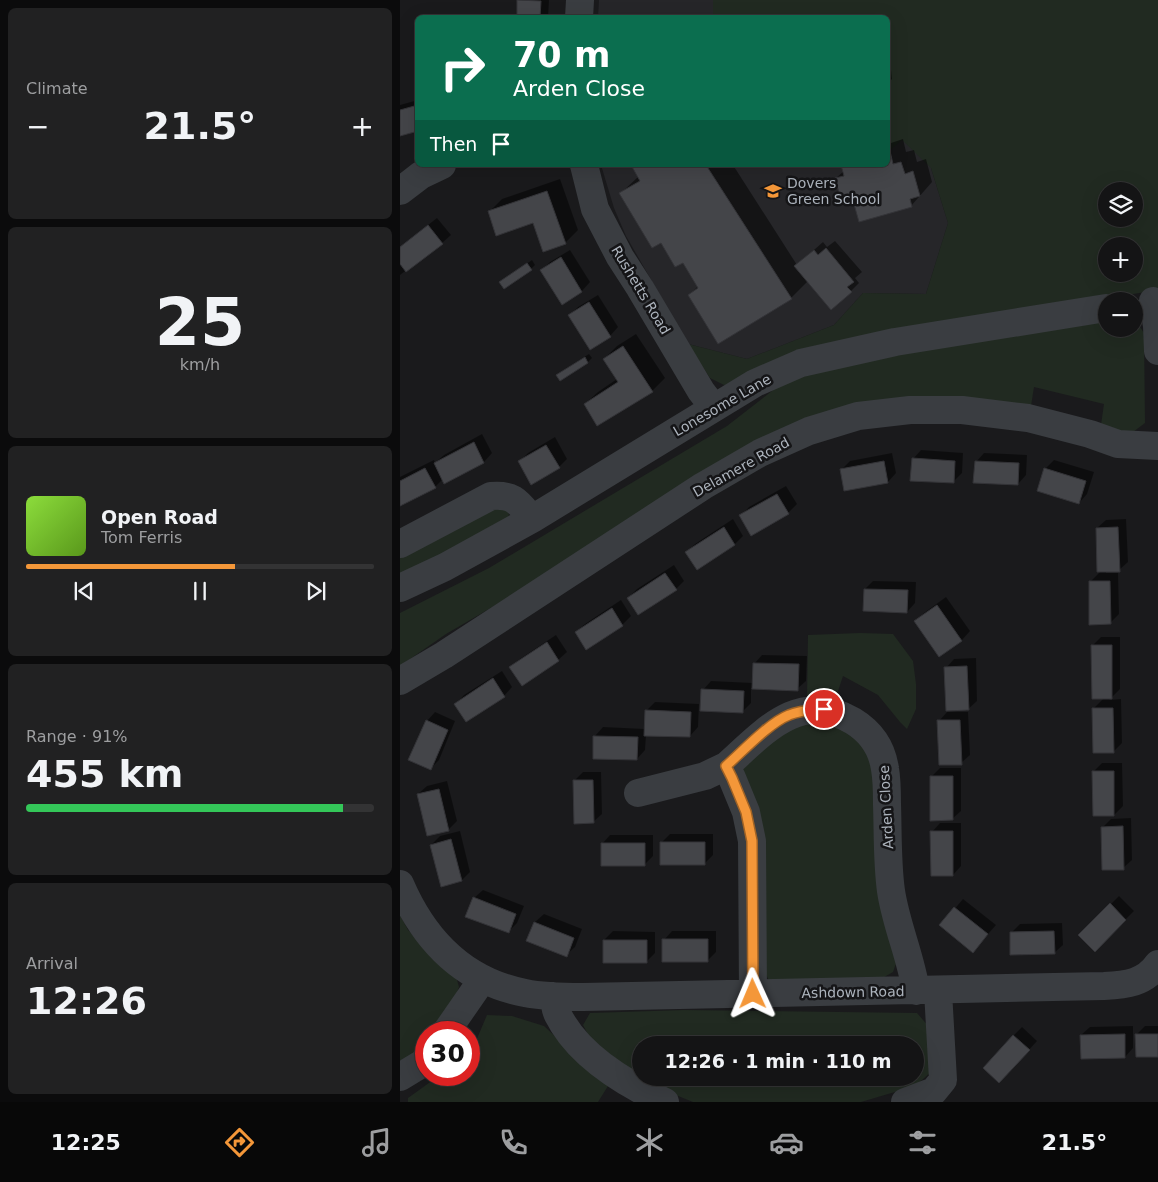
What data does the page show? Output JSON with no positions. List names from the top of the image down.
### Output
{
  "streets": {
    "street": [
      "Rushetts Road",
      "Lonesome Lane",
      "Delamere Road",
      "Arden Close",
      "Ashdown Road"
    ]
  },
  "crossings": [
    ["Rushetts Road", "Lonesome Lane"],
    ["Arden Close", "Ashdown Road"]
  ],
  "places": {
    "school or university": ["Dovers Green School"]
  },
  "page": {
    "tile": [
      "Climate",
      ["25", "km/h"],
      ["Range · 91%", "455 km"],
      ["Arrival", "12:26"]
    ],
    "turn": ["70 m", "Arden Close"],
    "heat": ["−", "21.5°", "+"],
    "then": "Then",
    "map_buttons": ["+", "−"],
    "song": ["Open Road", "Tom Ferris"],
    "limit": "30",
    "trip": "12:26 · 1 min · 110 m",
    "tabs": ["12:25", "21.5°"]
  }
}
